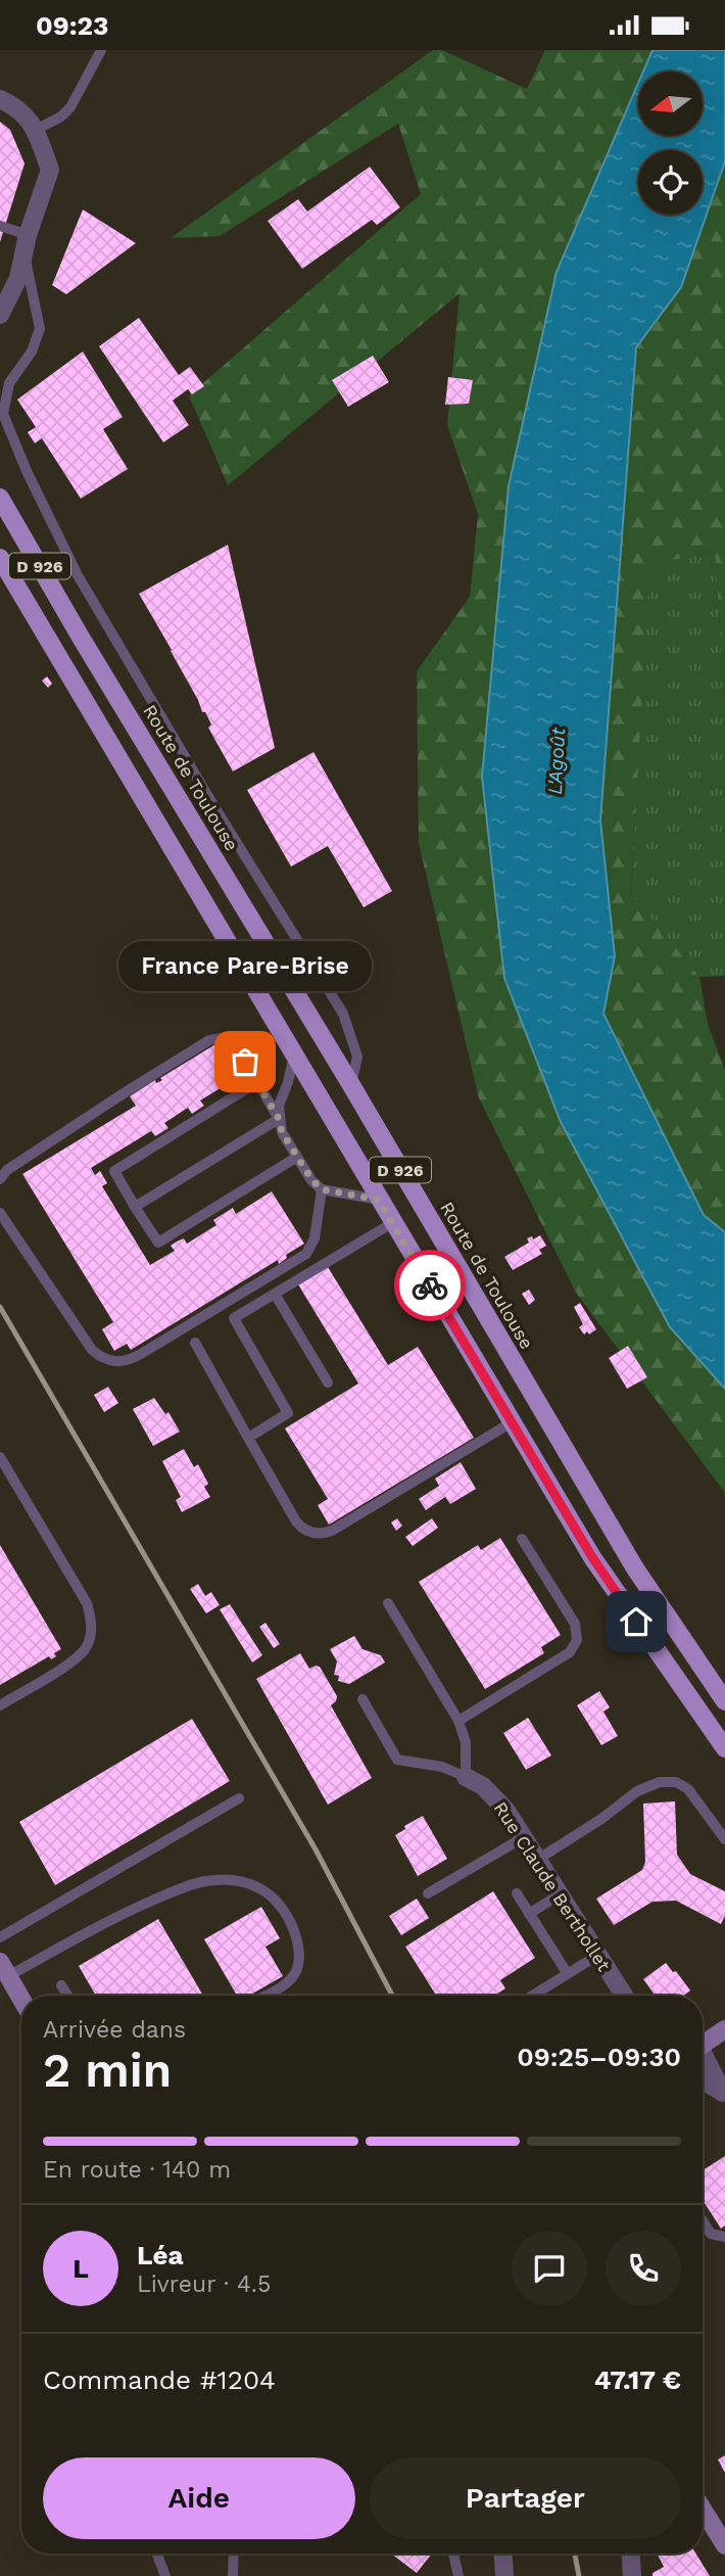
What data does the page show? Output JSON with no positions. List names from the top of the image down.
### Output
{
  "streets": {
    "main road": ["D 926", "Route de Toulouse"],
    "street": ["Rue Claude Berthollet"]
  },
  "water": ["L'Agoût"],
  "places": ["France Pare-Brise"],
  "north": "left",
  "page": {
    "status": "09:23",
    "bubble": "France Pare-Brise",
    "heading": ["2 min", "Arrivée dans", "09:25–09:30"],
    "panel": [
      "Léa",
      "Livreur · 4.5",
      "Commande #1204",
      "47.17 €"
    ],
    "bar": "En route · 140 m",
    "round": "L",
    "buttons": ["Aide", "Partager"]
  }
}
